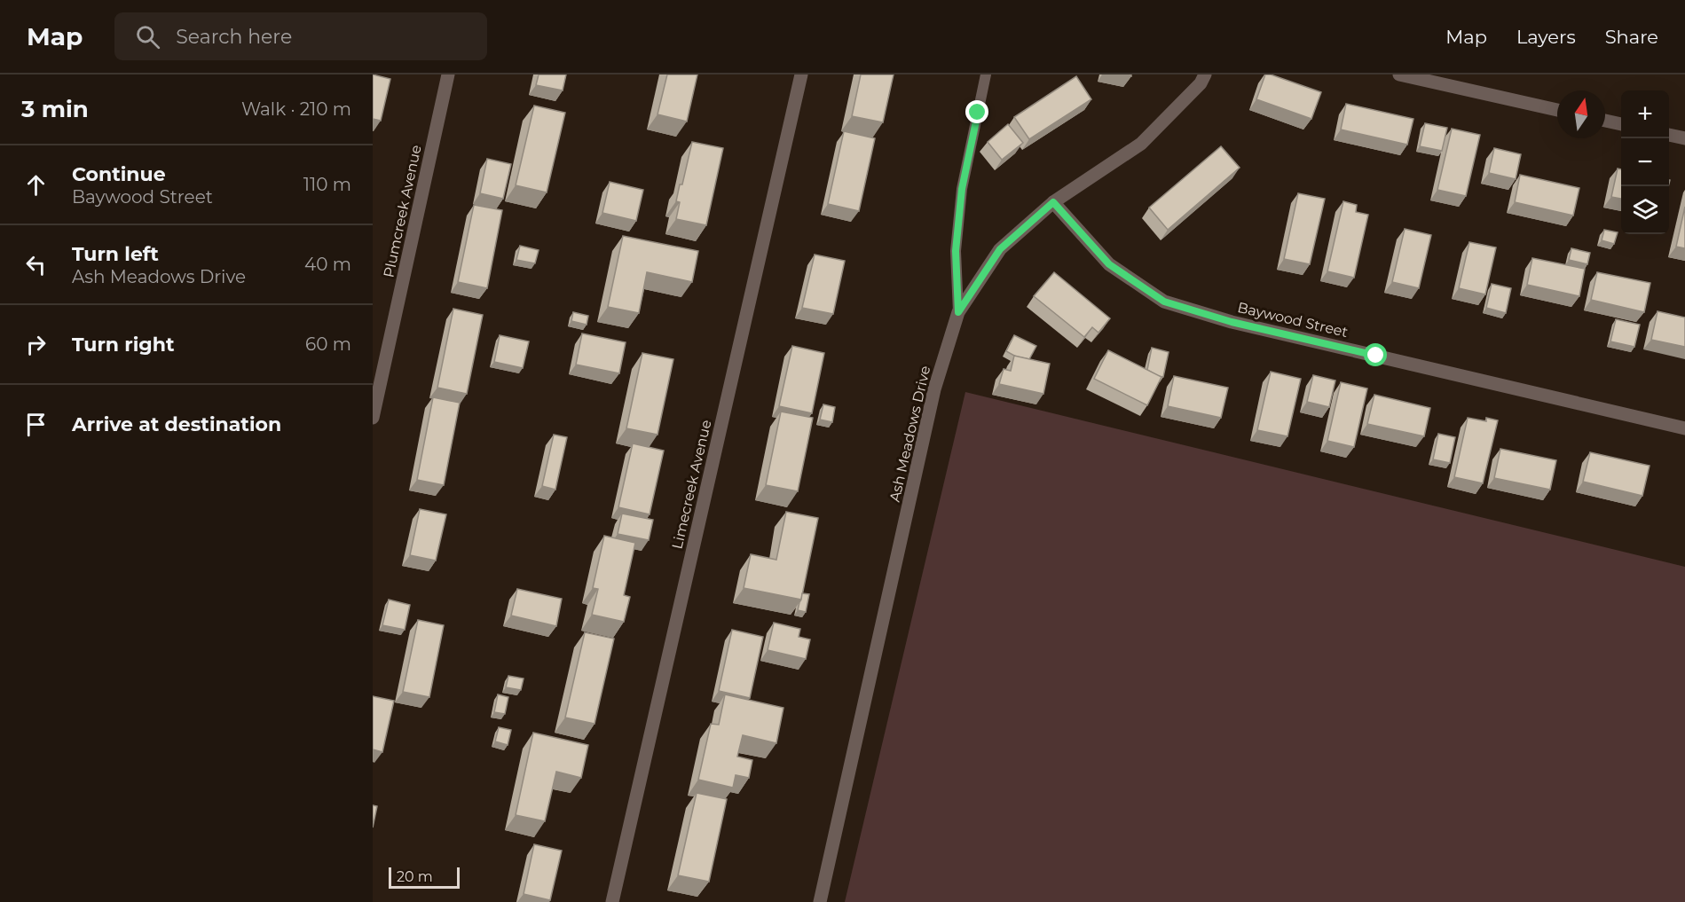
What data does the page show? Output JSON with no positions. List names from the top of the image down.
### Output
{
  "streets": {
    "street": [
      "Plumcreek Avenue",
      "Baywood Street",
      "Ash Meadows Drive",
      "Limecreek Avenue"
    ]
  },
  "crossings": [
    ["Baywood Street", "Ash Meadows Drive"]
  ],
  "scale_bar": "20 m",
  "north": "top",
  "page": {
    "header": "Map",
    "search": "Search here",
    "nav": ["Map", "Layers", "Share"],
    "heading": ["3 min", "Walk · 210 m"],
    "map_buttons": ["+", "−"],
    "list": [
      ["Continue", "Baywood Street", "110 m"],
      ["Turn left", "Ash Meadows Drive", "40 m"],
      ["Turn right", "60 m"],
      "Arrive at destination"
    ],
    "scale": "20 m"
  }
}
